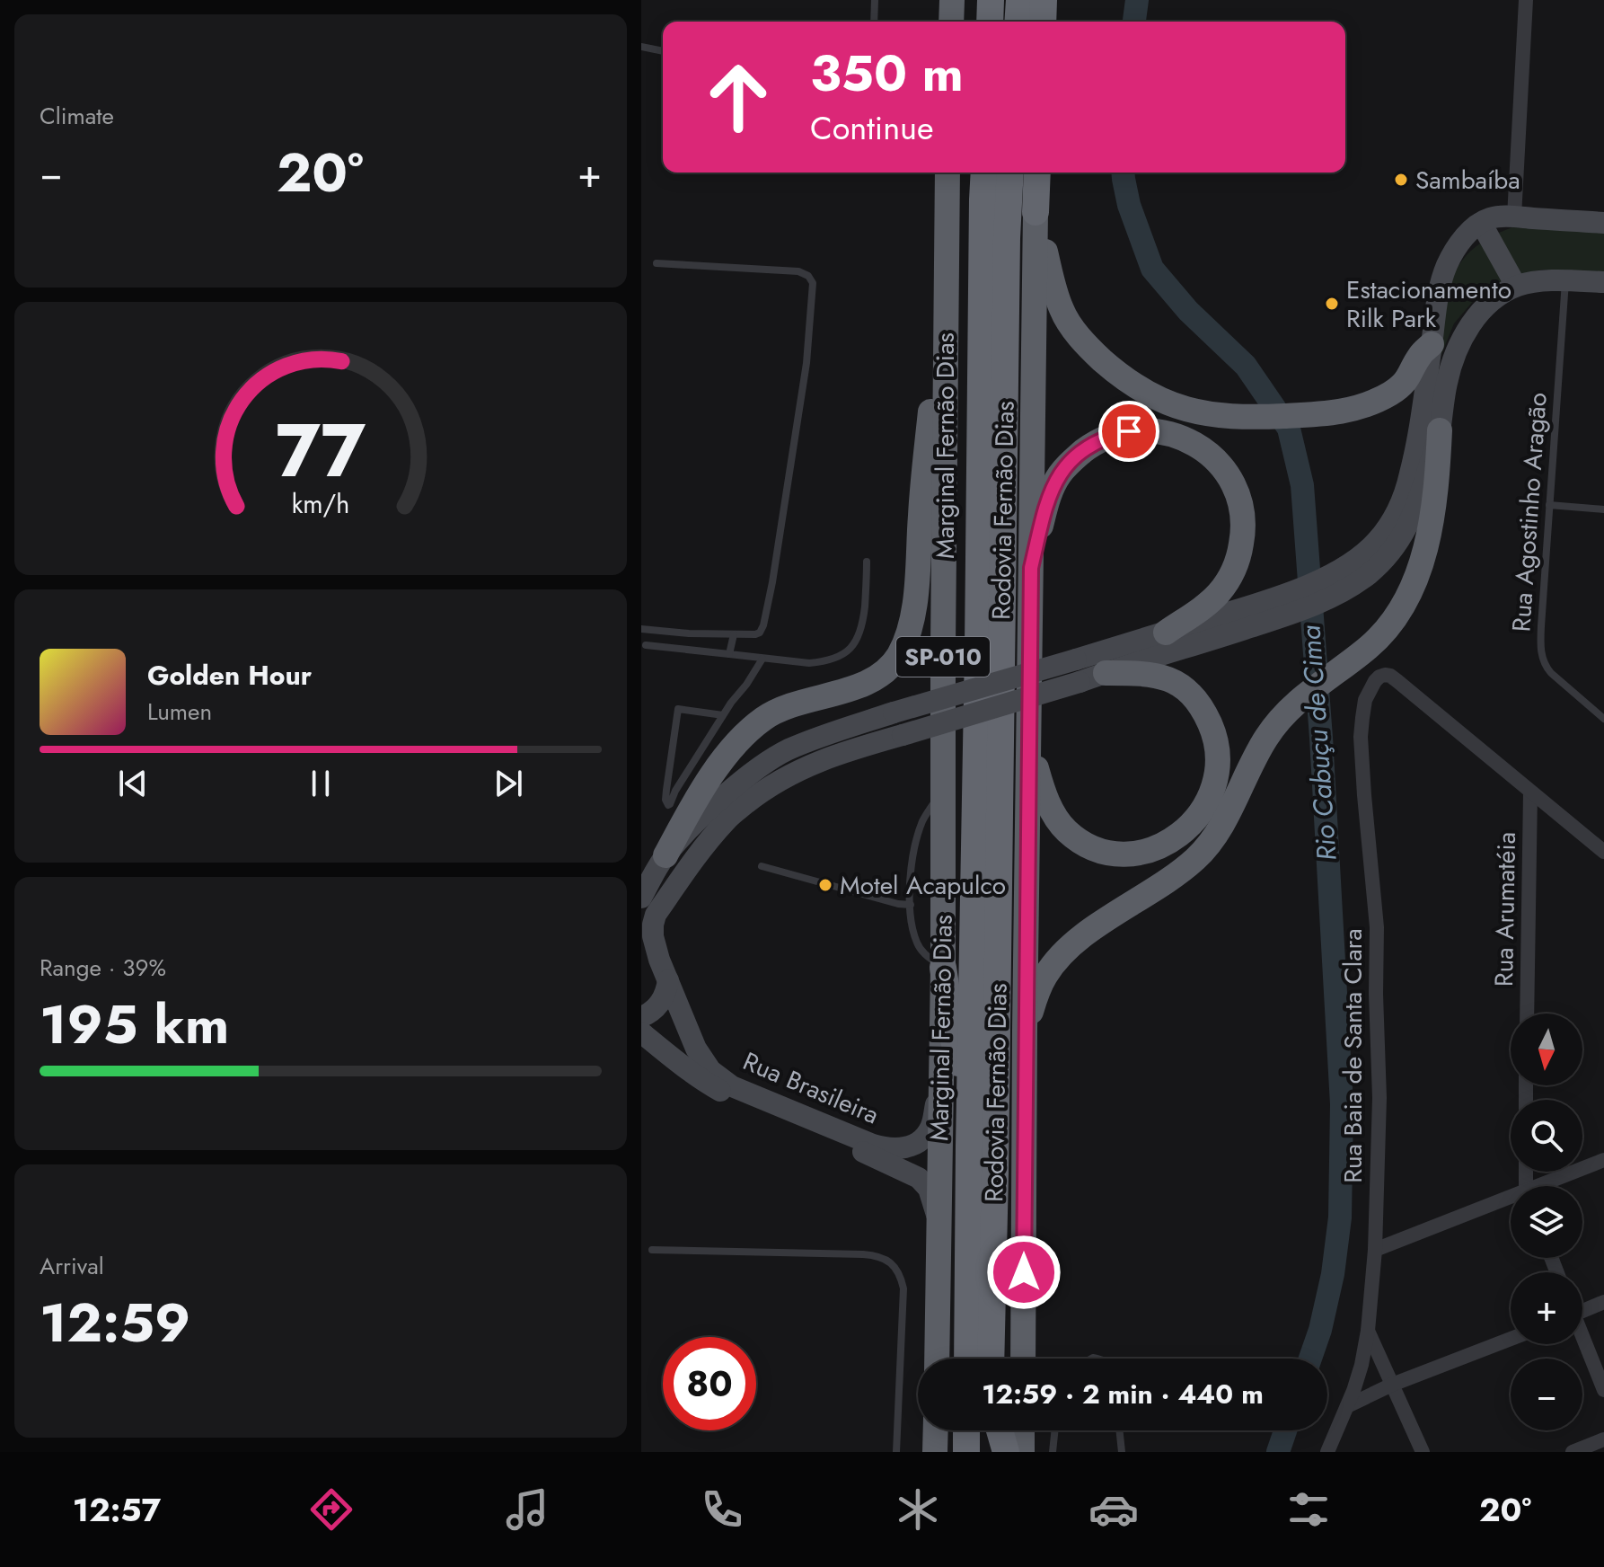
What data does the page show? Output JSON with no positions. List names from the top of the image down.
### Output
{
  "streets": {
    "highway": ["Marginal Fernão Dias", "Rodovia Fernão Dias", "SP-010"],
    "main road": ["Rua Brasileira"],
    "street": ["Rua Arumatéia", "Rua Baia de Santa Clara"],
    "lane": ["Rua Agostinho Aragão"]
  },
  "crossings": [
    ["Marginal Fernão Dias", "Rua Brasileira"],
    ["Rua Arumatéia", "Rua Baia de Santa Clara"]
  ],
  "water": ["Rio Cabuçu de Cima"],
  "places": ["Sambaíba", "Estacionamento Rilk Park", "Motel Acapulco"],
  "north": "bottom",
  "page": {
    "tile": [
      "Climate",
      ["Range · 39%", "195 km"],
      ["Arrival", "12:59"]
    ],
    "turn": ["350 m", "Continue"],
    "heat": ["−", "20°", "+"],
    "song": ["Golden Hour", "Lumen"],
    "map_buttons": ["+", "−"],
    "limit": "80",
    "trip": "12:59 · 2 min · 440 m",
    "tabs": ["12:57", "20°"],
    "gauge": ["77", "km/h"]
  }
}
